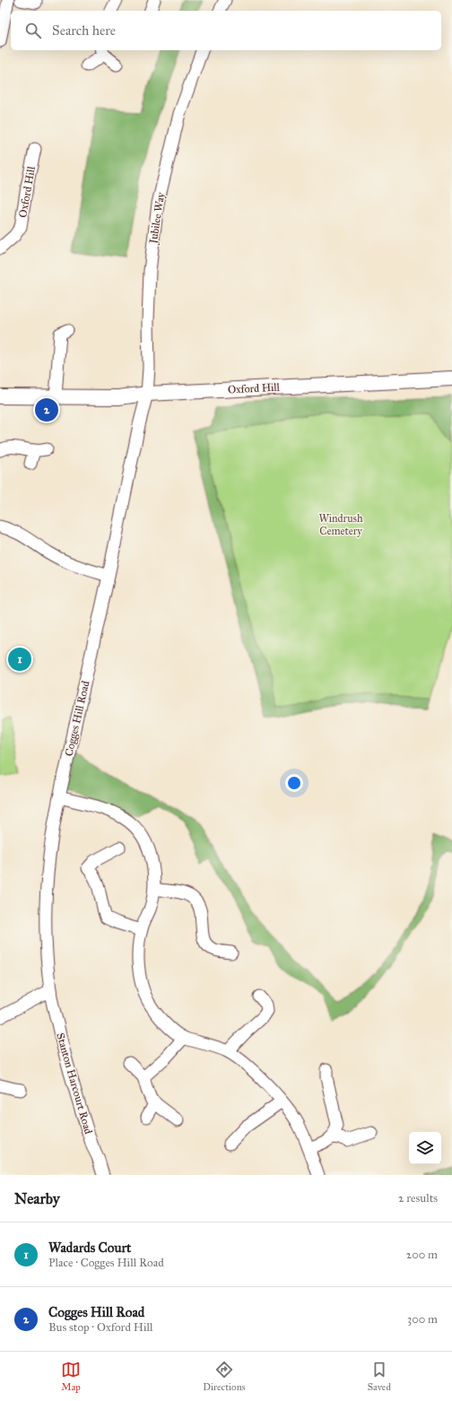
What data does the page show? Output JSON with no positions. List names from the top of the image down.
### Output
{
  "streets": {
    "main road": ["Oxford Hill"],
    "street": ["Jubilee Way", "Cogges Hill Road", "Stanton Harcourt Road"]
  },
  "crossings": [
    ["Oxford Hill", "Jubilee Way"],
    ["Oxford Hill", "Cogges Hill Road"],
    ["Jubilee Way", "Cogges Hill Road"],
    ["Cogges Hill Road", "Stanton Harcourt Road"]
  ],
  "parks": ["Windrush Cemetery"],
  "page": {
    "search": "Search here",
    "pins": ["2", "1"],
    "heading": ["Nearby", "2 results"],
    "list": [
      {
        "mark": "1",
        "name": "Wadards Court",
        "note": "Place · Cogges Hill Road",
        "value": "200 m"
      },
      {
        "mark": "2",
        "name": "Cogges Hill Road",
        "note": "Bus stop · Oxford Hill",
        "value": "300 m"
      }
    ],
    "nav": ["Map", "Directions", "Saved"]
  }
}
